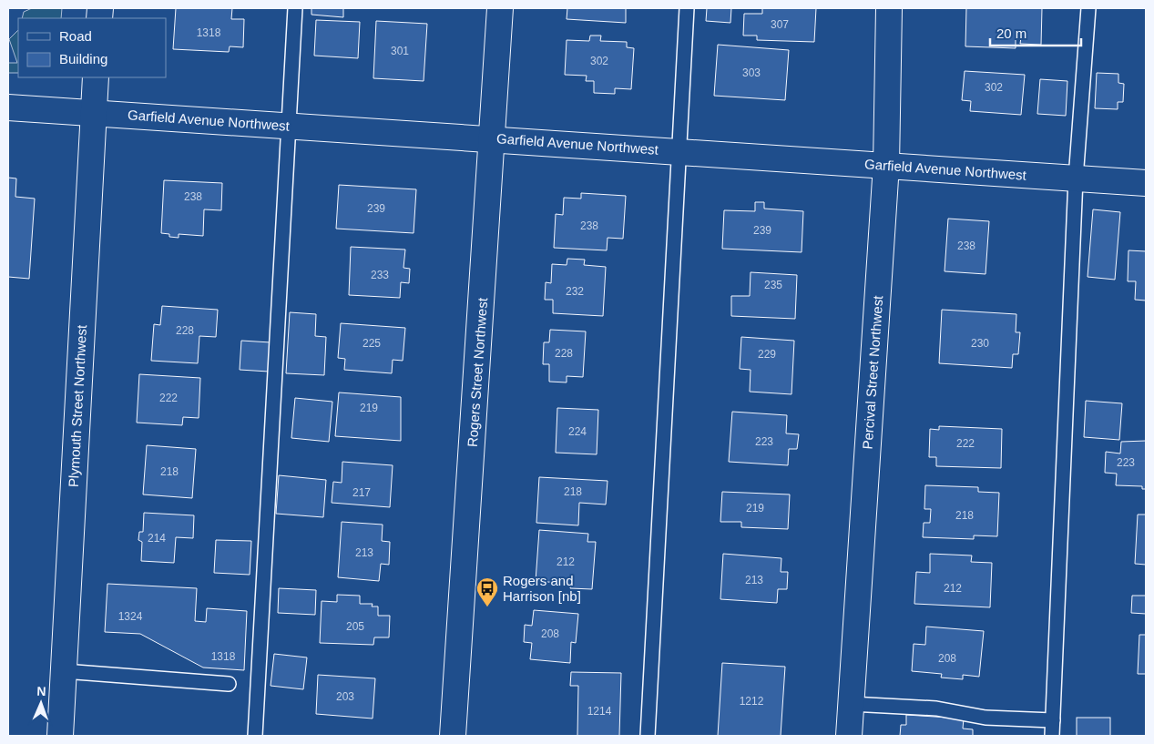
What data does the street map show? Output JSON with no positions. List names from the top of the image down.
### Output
{
  "streets": {
    "street": [
      "Garfield Avenue Northwest",
      "Rogers Street Northwest",
      "Percival Street Northwest",
      "Plymouth Street Northwest"
    ]
  },
  "crossings": [
    ["Garfield Avenue Northwest", "Rogers Street Northwest"],
    ["Garfield Avenue Northwest", "Percival Street Northwest"],
    ["Garfield Avenue Northwest", "Plymouth Street Northwest"]
  ],
  "places": {
    "bus stop": ["Rogers and Harrison [nb]"]
  },
  "house_numbers": [
    "307",
    "1318",
    "301",
    "302",
    "303",
    "302",
    "238",
    "239",
    "238",
    "239",
    "238",
    "233",
    "235",
    "232",
    "228",
    "225",
    "230",
    "228",
    "229",
    "222",
    "219",
    "224",
    "223",
    "222",
    "223",
    "218",
    "218",
    "217",
    "219",
    "218",
    "214",
    "213",
    "212",
    "213",
    "212",
    "1324",
    "205",
    "208",
    "1318",
    "208",
    "203",
    "1212",
    "1214"
  ],
  "legend": ["Road", "Building"],
  "scale_bar": "20 m",
  "north": "top"
}
